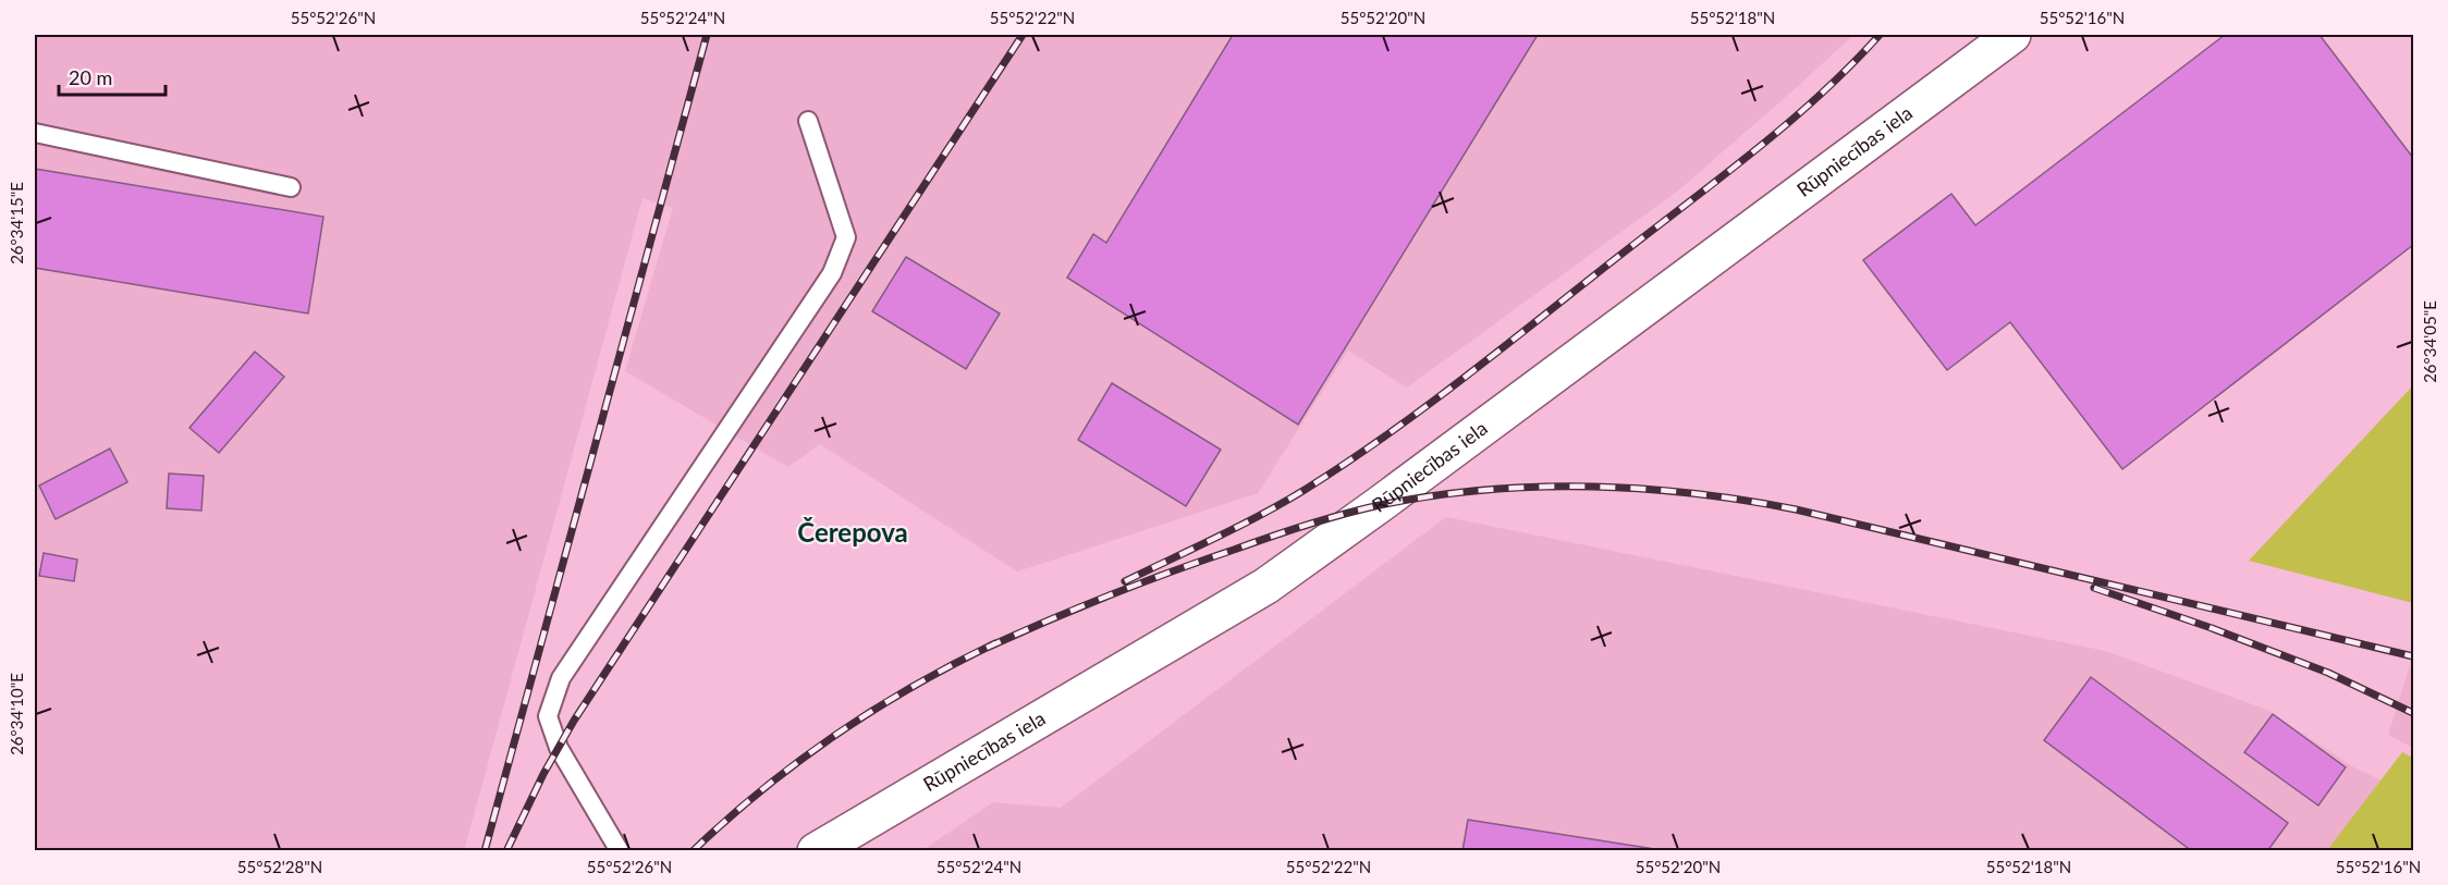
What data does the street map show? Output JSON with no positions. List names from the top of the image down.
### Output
{
  "streets": {
    "street": ["Rūpniecības iela"]
  },
  "districts": ["Čerepova"],
  "scale_bar": "20 m",
  "coordinates": [
    "55°52'26\"N",
    "55°52'24\"N",
    "55°52'22\"N",
    "55°52'20\"N",
    "55°52'18\"N",
    "55°52'16\"N",
    "26°34'15\"E",
    "26°34'05\"E",
    "26°34'10\"E",
    "55°52'28\"N"
  ]
}
